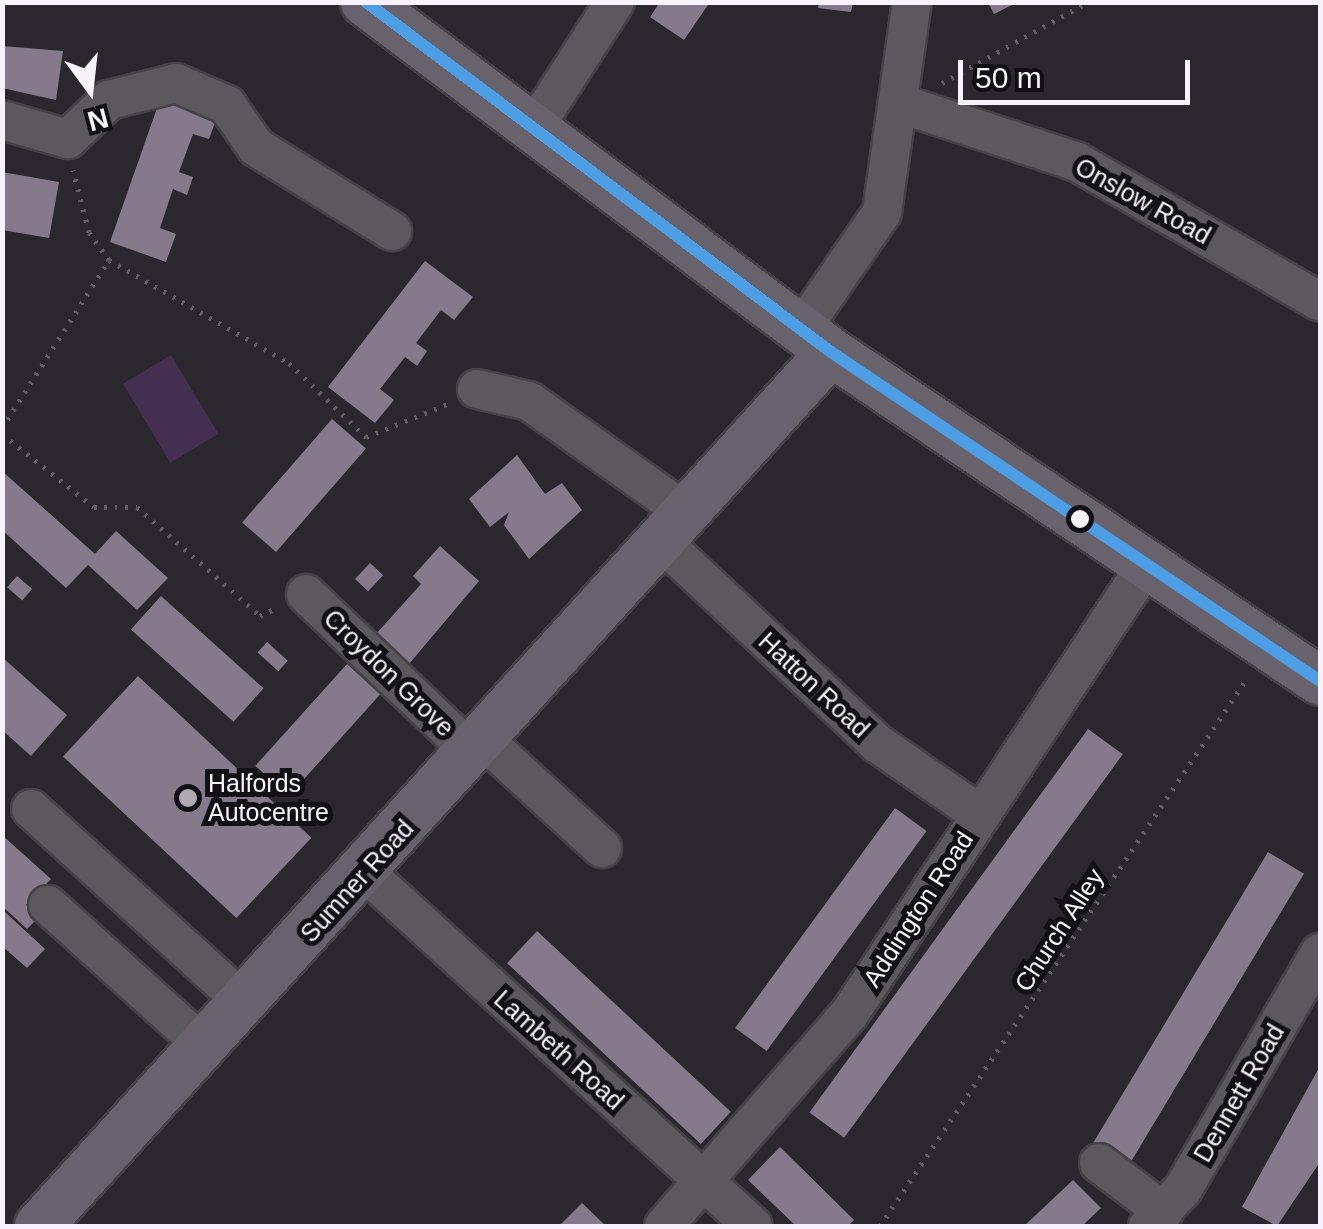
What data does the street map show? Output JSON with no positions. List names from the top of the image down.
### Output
{
  "streets": {
    "main road": ["Sumner Road"],
    "street": [
      "Onslow Road",
      "Croydon Grove",
      "Hatton Road",
      "Addington Road",
      "Lambeth Road",
      "Dennett Road"
    ],
    "path": ["Church Alley"]
  },
  "crossings": [
    ["Croydon Grove", "Sumner Road"],
    ["Hatton Road", "Sumner Road"],
    ["Hatton Road", "Addington Road"],
    ["Sumner Road", "Lambeth Road"],
    ["Addington Road", "Lambeth Road"]
  ],
  "places": ["Halfords Autocentre"],
  "scale_bar": "50 m",
  "north": "bottom"
}
